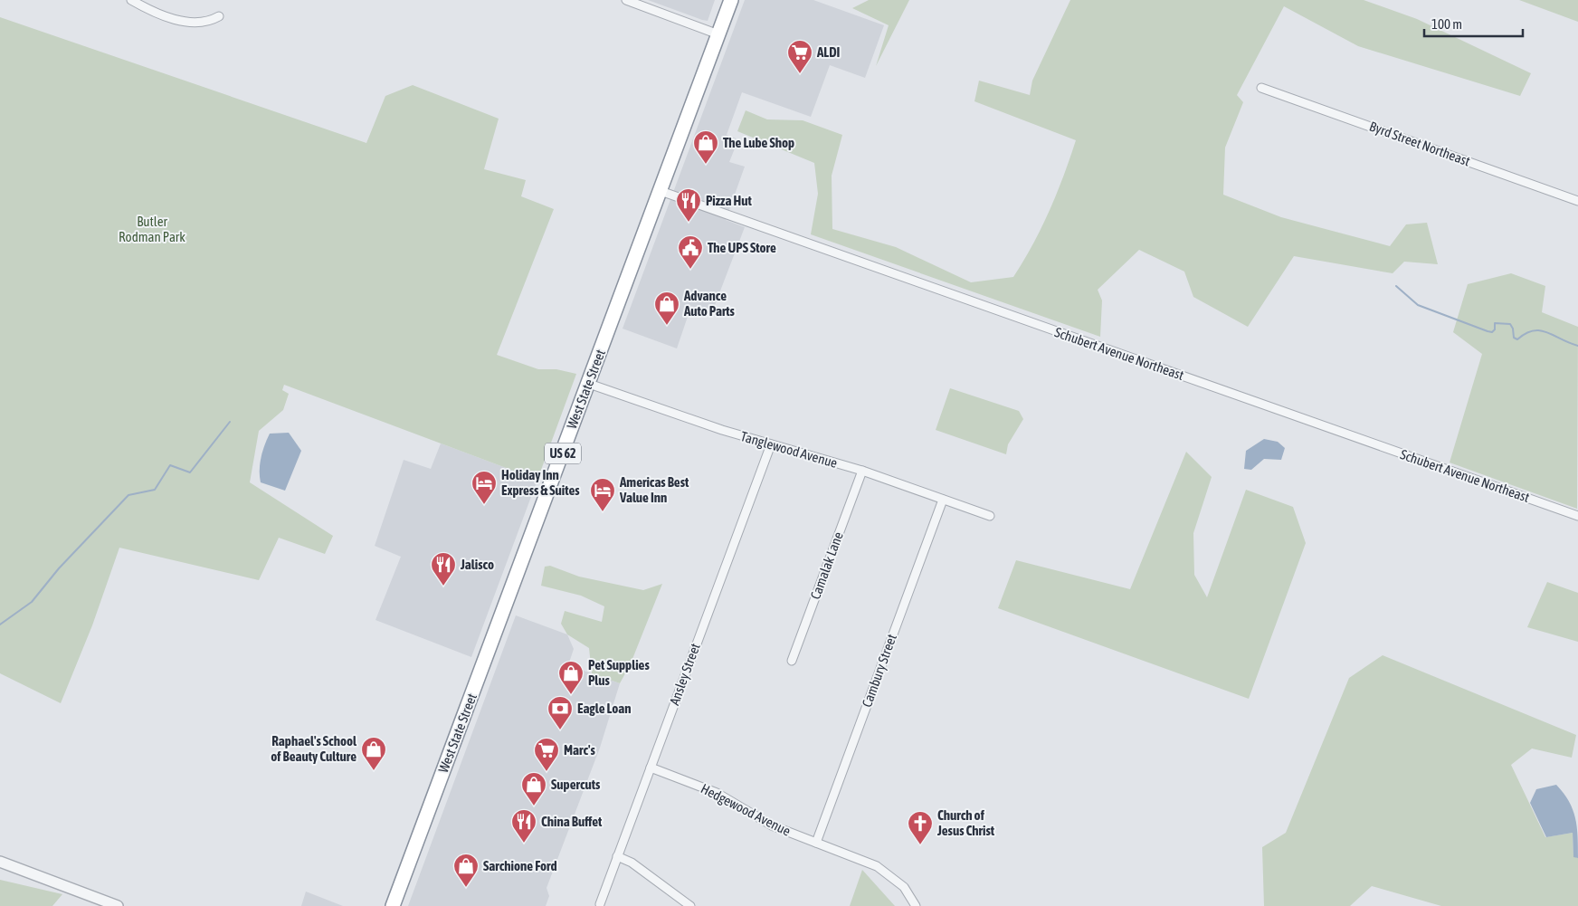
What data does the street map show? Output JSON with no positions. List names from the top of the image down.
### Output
{
  "streets": {
    "highway": ["West State Street", "US 62"],
    "street": [
      "Byrd Street Northeast",
      "Schubert Avenue Northeast",
      "Tanglewood Avenue",
      "Camalak Lane",
      "Cambury Street",
      "Ansley Street",
      "Hedgewood Avenue"
    ]
  },
  "crossings": [
    ["Schubert Avenue Northeast", "West State Street"],
    ["West State Street", "Tanglewood Avenue"],
    ["Tanglewood Avenue", "Camalak Lane"],
    ["Tanglewood Avenue", "Cambury Street"],
    ["Tanglewood Avenue", "Ansley Street"],
    ["Cambury Street", "Hedgewood Avenue"],
    ["Ansley Street", "Hedgewood Avenue"]
  ],
  "parks": ["Butler Rodman Park"],
  "places": {
    "supermarket": ["ALDI", "Marc's"],
    "shop": [
      "The Lube Shop",
      "Advance Auto Parts",
      "Pet Supplies Plus",
      "Raphael's School of Beauty Culture",
      "Supercuts",
      "Sarchione Ford"
    ],
    "restaurant": ["Pizza Hut", "Jalisco", "China Buffet"],
    "public building": ["The UPS Store"],
    "hotel": ["Holiday Inn Express & Suites", "Americas Best Value Inn"],
    "bank": ["Eagle Loan"],
    "church": ["Church of Jesus Christ"]
  },
  "scale_bar": "100 m"
}
